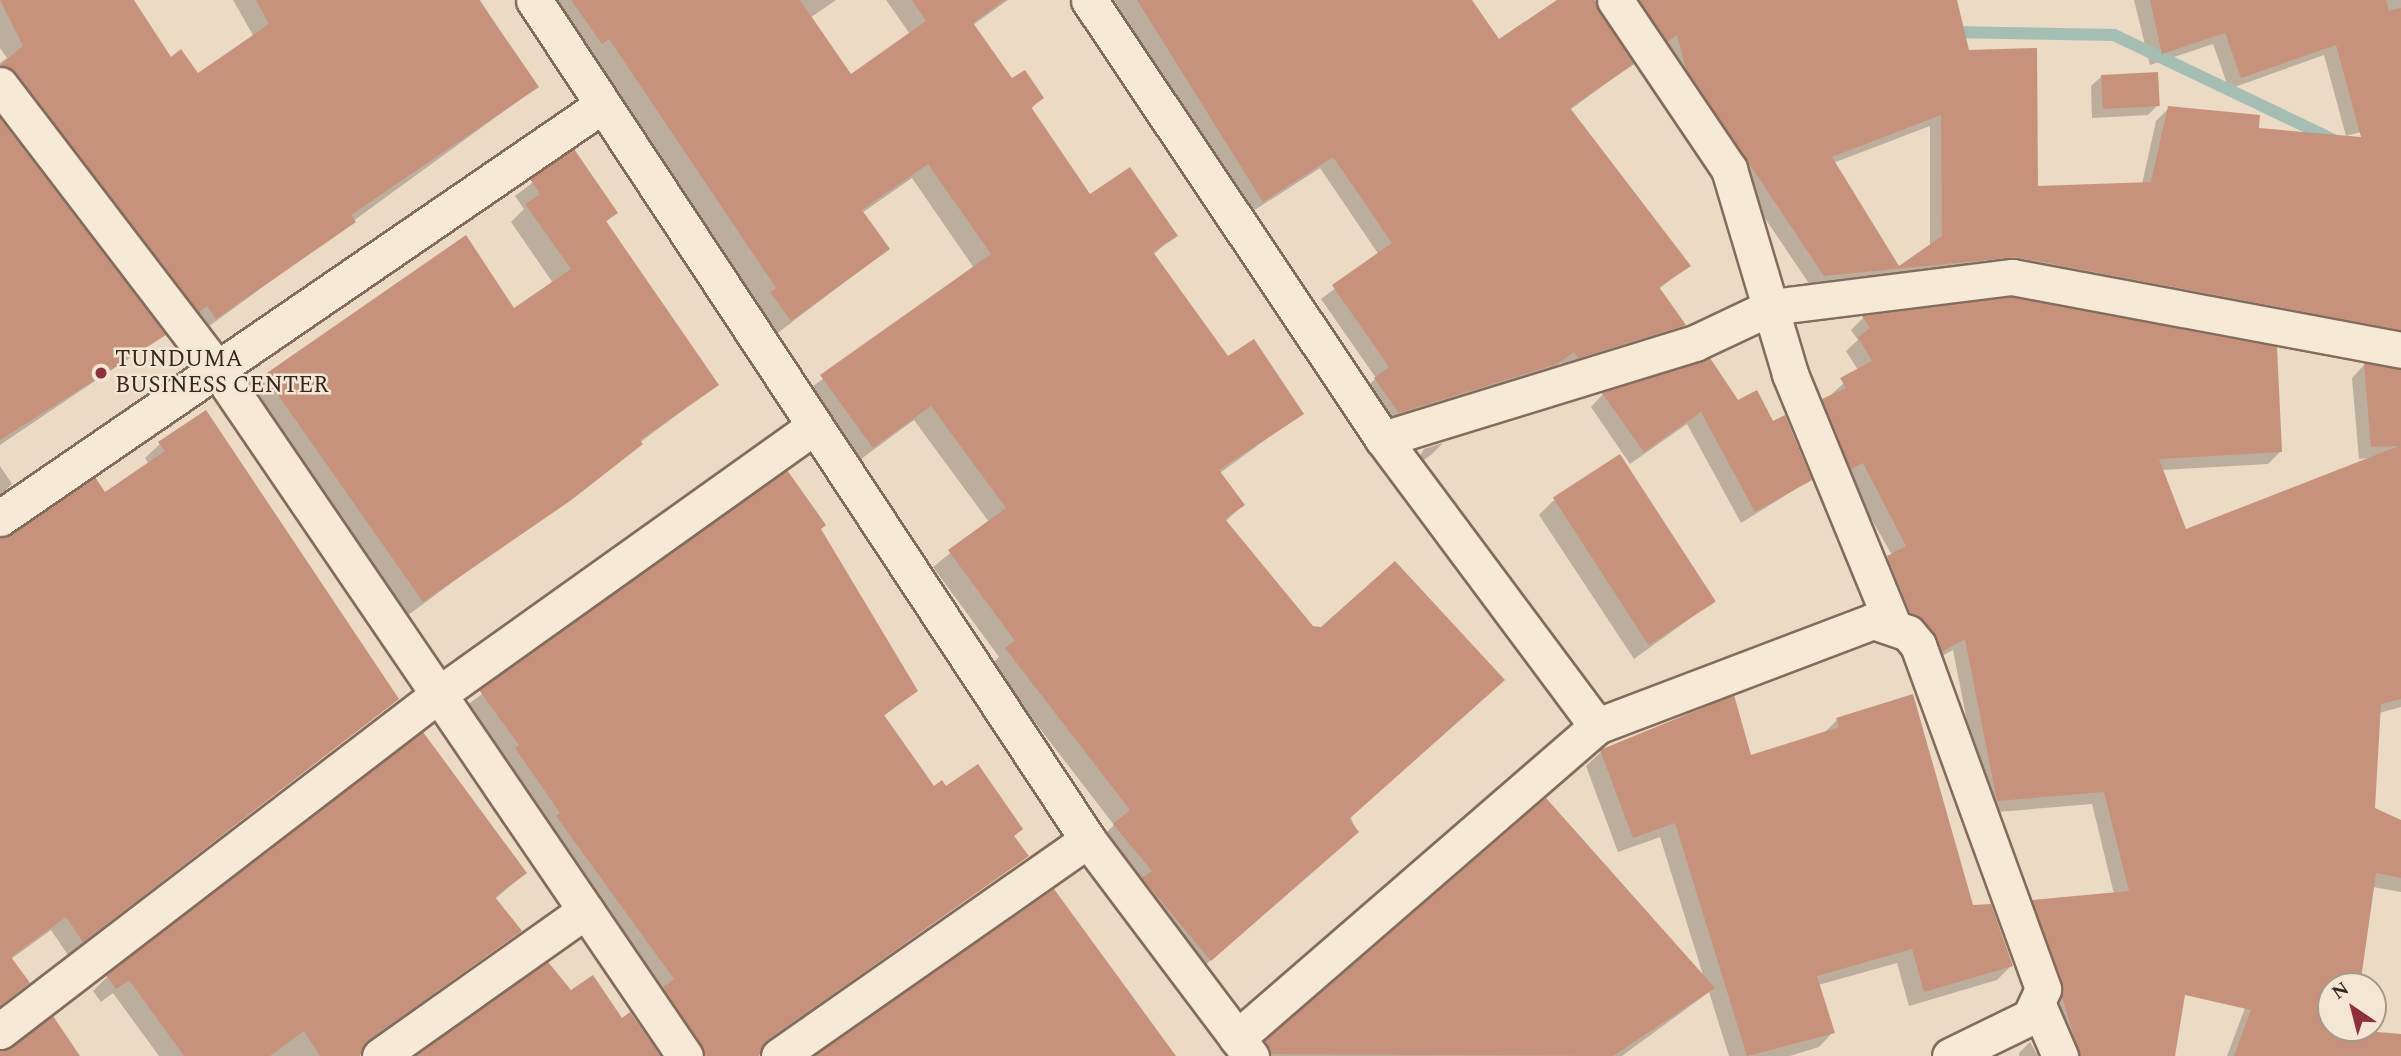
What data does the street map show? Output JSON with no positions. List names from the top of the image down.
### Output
{
  "places": ["TUNDUMA BUSINESS CENTER"],
  "north": "top left"
}
